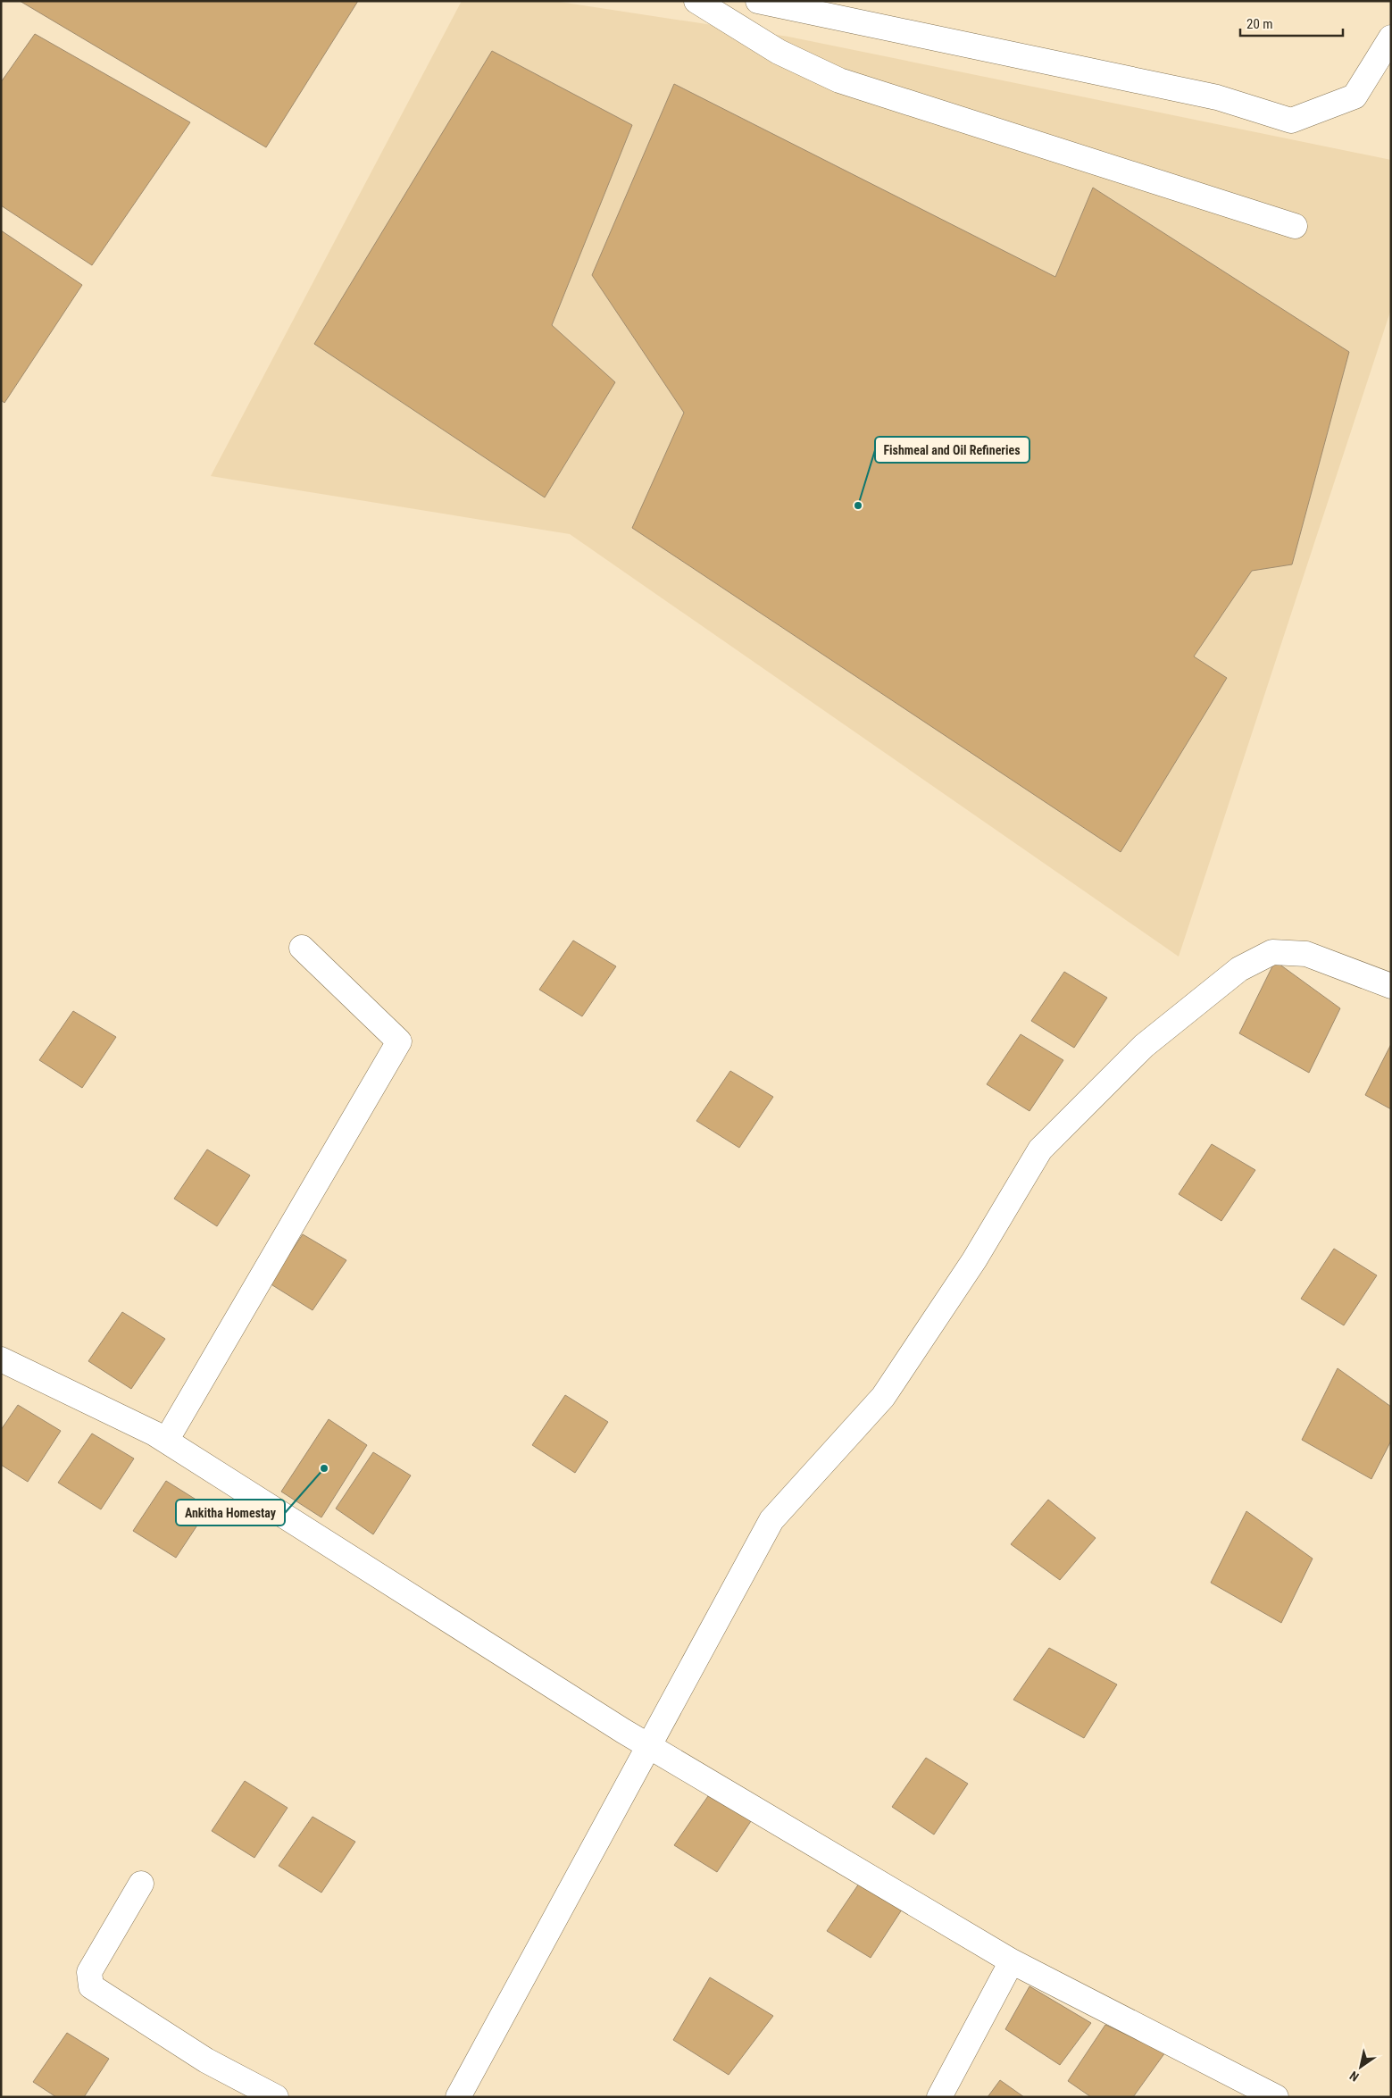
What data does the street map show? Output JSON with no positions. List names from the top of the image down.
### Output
{
  "places": ["Fishmeal and Oil Refineries", "Ankitha Homestay"],
  "scale_bar": "20 m",
  "north": "bottom left"
}
